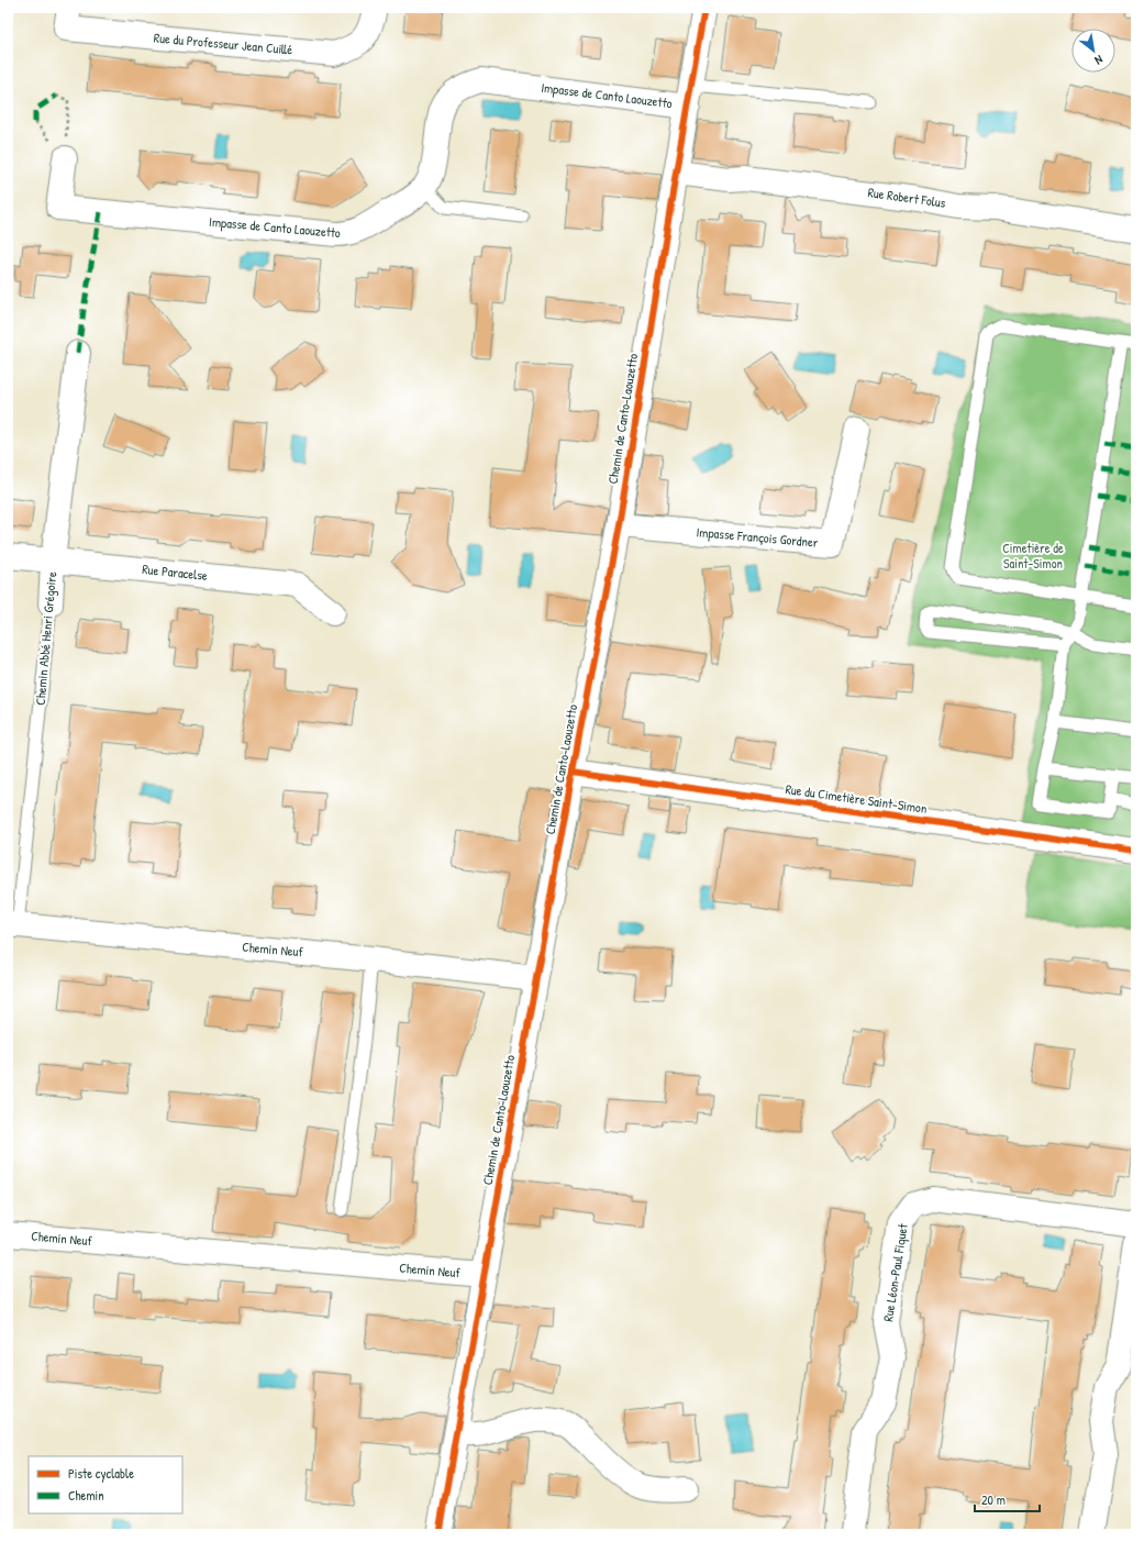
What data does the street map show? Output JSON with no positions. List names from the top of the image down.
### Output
{
  "streets": {
    "street": [
      "Rue du Professeur Jean Cuillé",
      "Impasse de Canto Laouzetto",
      "Rue Robert Folus",
      "Chemin de Canto-Laouzetto",
      "Impasse François Gordner",
      "Rue Paracelse",
      "Chemin Abbé Henri Grégoire",
      "Rue du Cimetière Saint-Simon",
      "Chemin Neuf",
      "Rue Léon-Paul Fiquet"
    ]
  },
  "crossings": [
    ["Impasse de Canto Laouzetto", "Chemin de Canto-Laouzetto"],
    ["Rue Robert Folus", "Chemin de Canto-Laouzetto"],
    ["Chemin de Canto-Laouzetto", "Impasse François Gordner"],
    ["Chemin de Canto-Laouzetto", "Rue du Cimetière Saint-Simon"],
    ["Chemin de Canto-Laouzetto", "Chemin Neuf"],
    ["Rue Paracelse", "Chemin Abbé Henri Grégoire"],
    ["Chemin Abbé Henri Grégoire", "Chemin Neuf"]
  ],
  "parks": ["Cimetière de Saint-Simon"],
  "legend": ["Piste cyclable", "Chemin"],
  "scale_bar": "20 m",
  "north": "bottom right"
}
